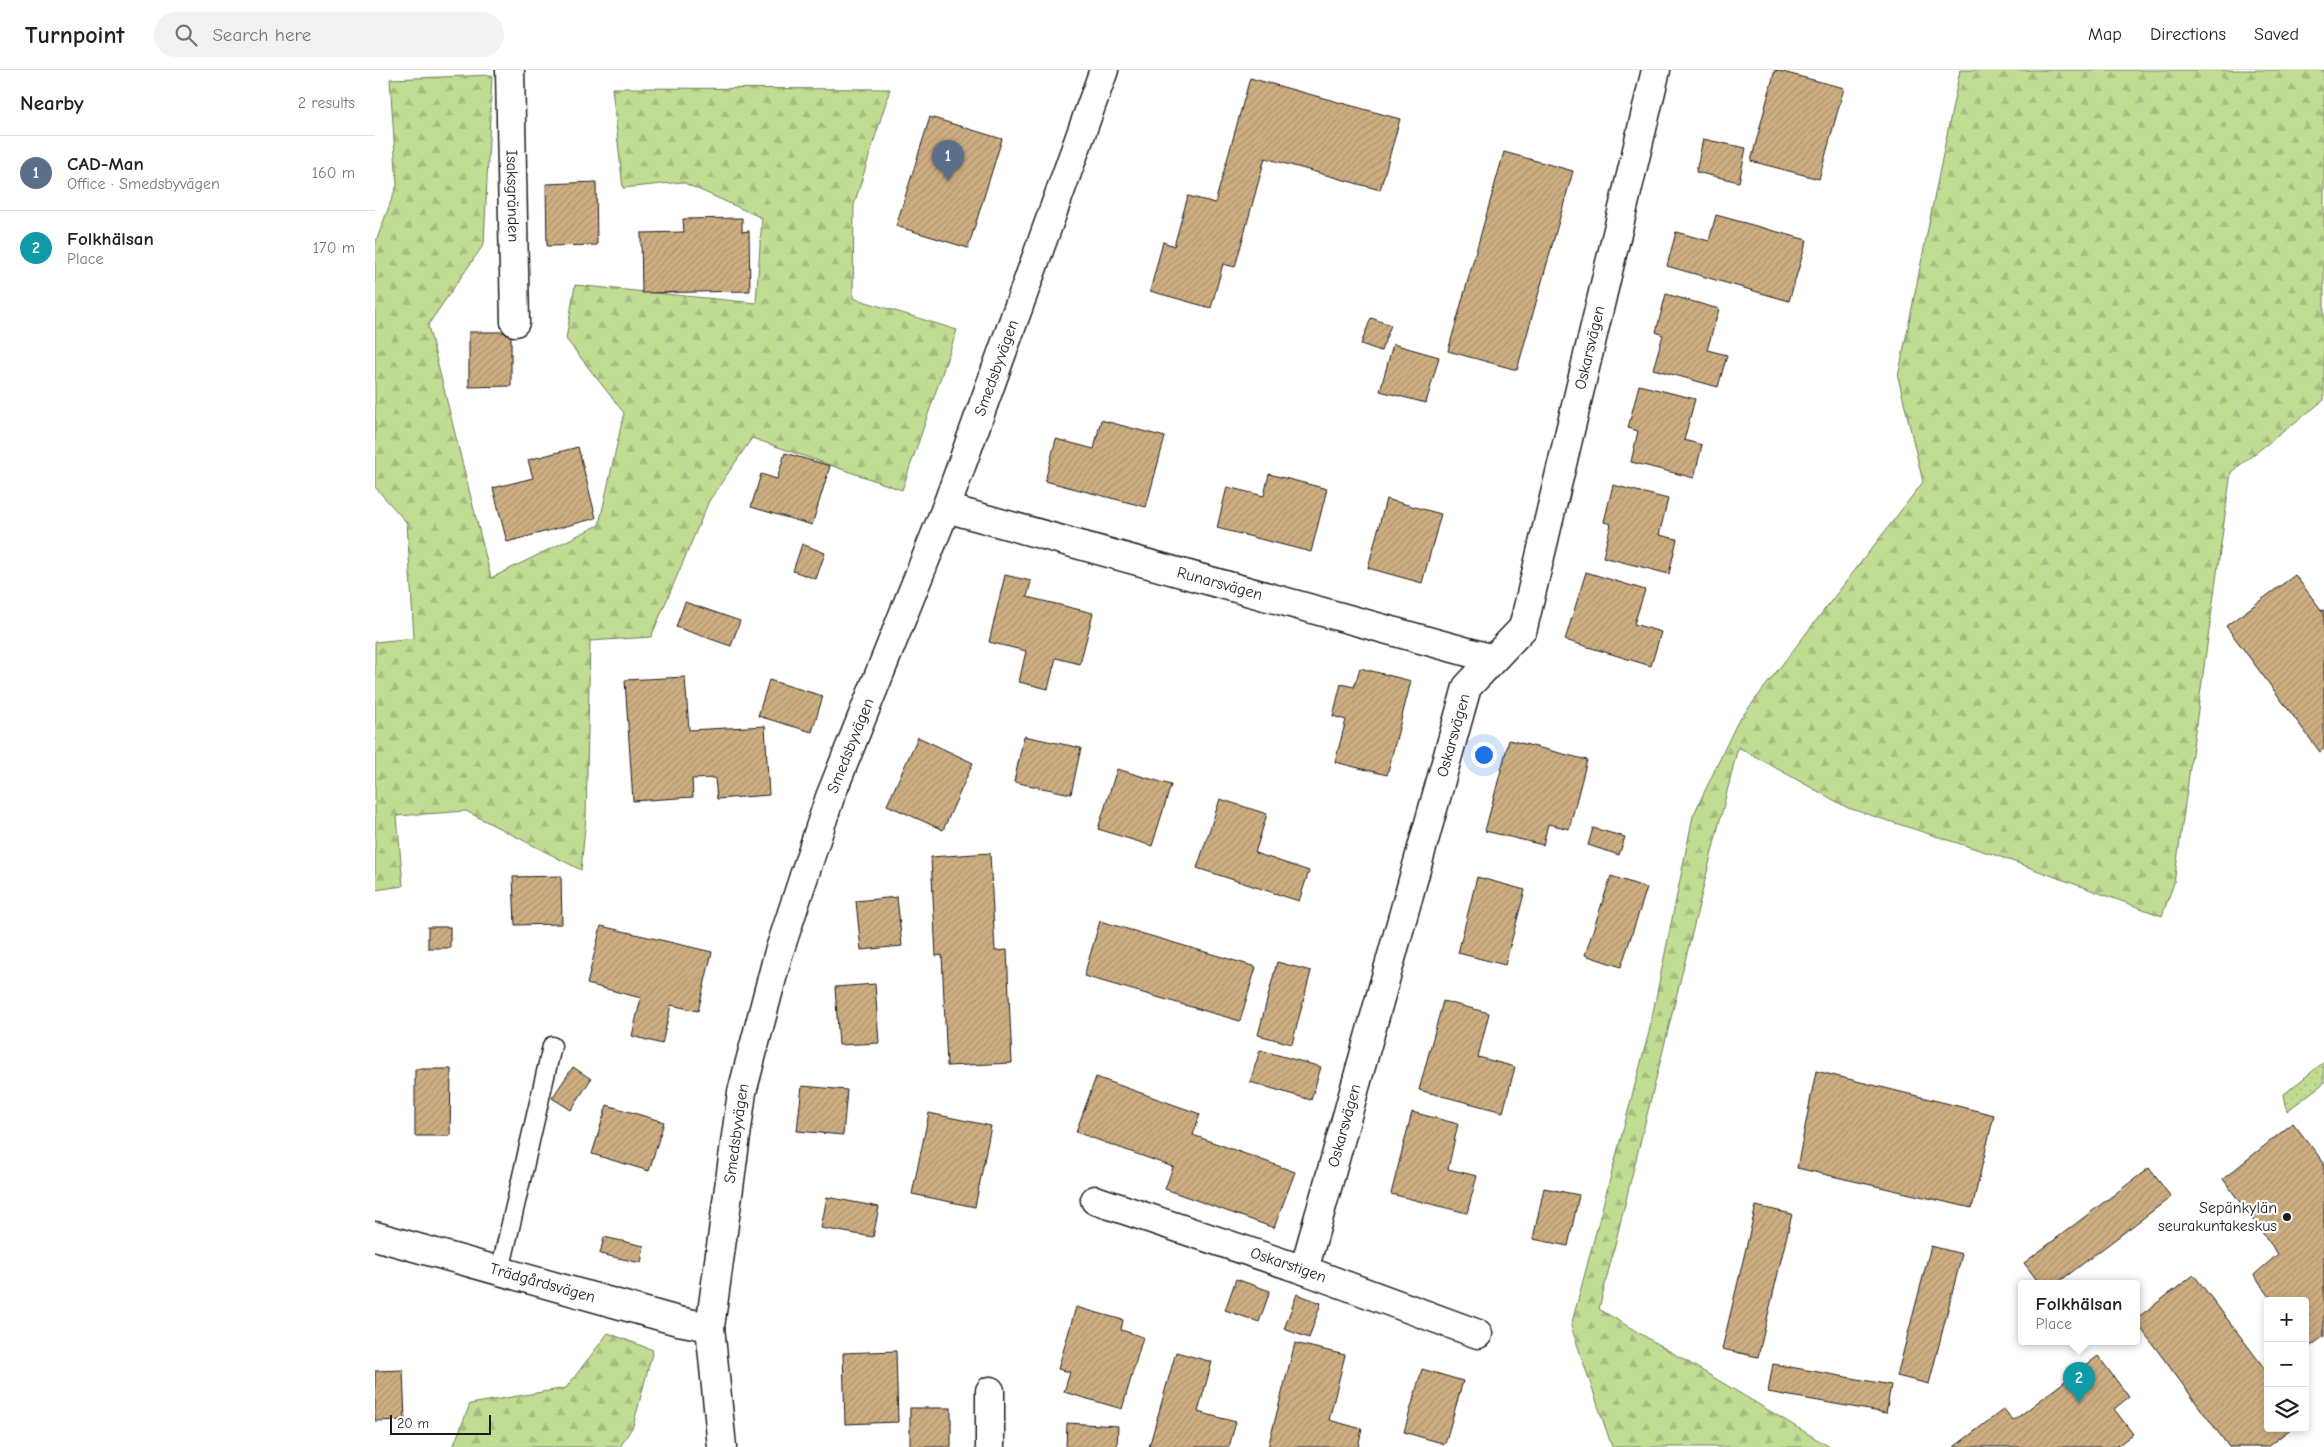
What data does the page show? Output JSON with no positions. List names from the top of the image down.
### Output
{
  "streets": {
    "street": [
      "Isaksgränden",
      "Oskarsvägen",
      "Smedsbyvägen",
      "Runarsvägen",
      "Oskarstigen",
      "Trädgårdsvägen"
    ]
  },
  "crossings": [
    ["Oskarsvägen", "Runarsvägen"],
    ["Oskarsvägen", "Oskarstigen"],
    ["Smedsbyvägen", "Runarsvägen"],
    ["Smedsbyvägen", "Trädgårdsvägen"]
  ],
  "places": ["Sepänkylän seurakuntakeskus"],
  "scale_bar": "20 m",
  "page": {
    "header": "Turnpoint",
    "search": "Search here",
    "nav": ["Map", "Directions", "Saved"],
    "heading": ["Nearby", "2 results"],
    "list": [
      {
        "mark": "1",
        "name": "CAD-Man",
        "note": "Office · Smedsbyvägen",
        "value": "160 m"
      },
      {
        "mark": "2",
        "name": "Folkhälsan",
        "note": "Place",
        "value": "170 m"
      }
    ],
    "pins": ["1", "2"],
    "popup": ["Folkhälsan", "Place"],
    "map_buttons": ["+", "−"],
    "scale": "20 m"
  }
}
